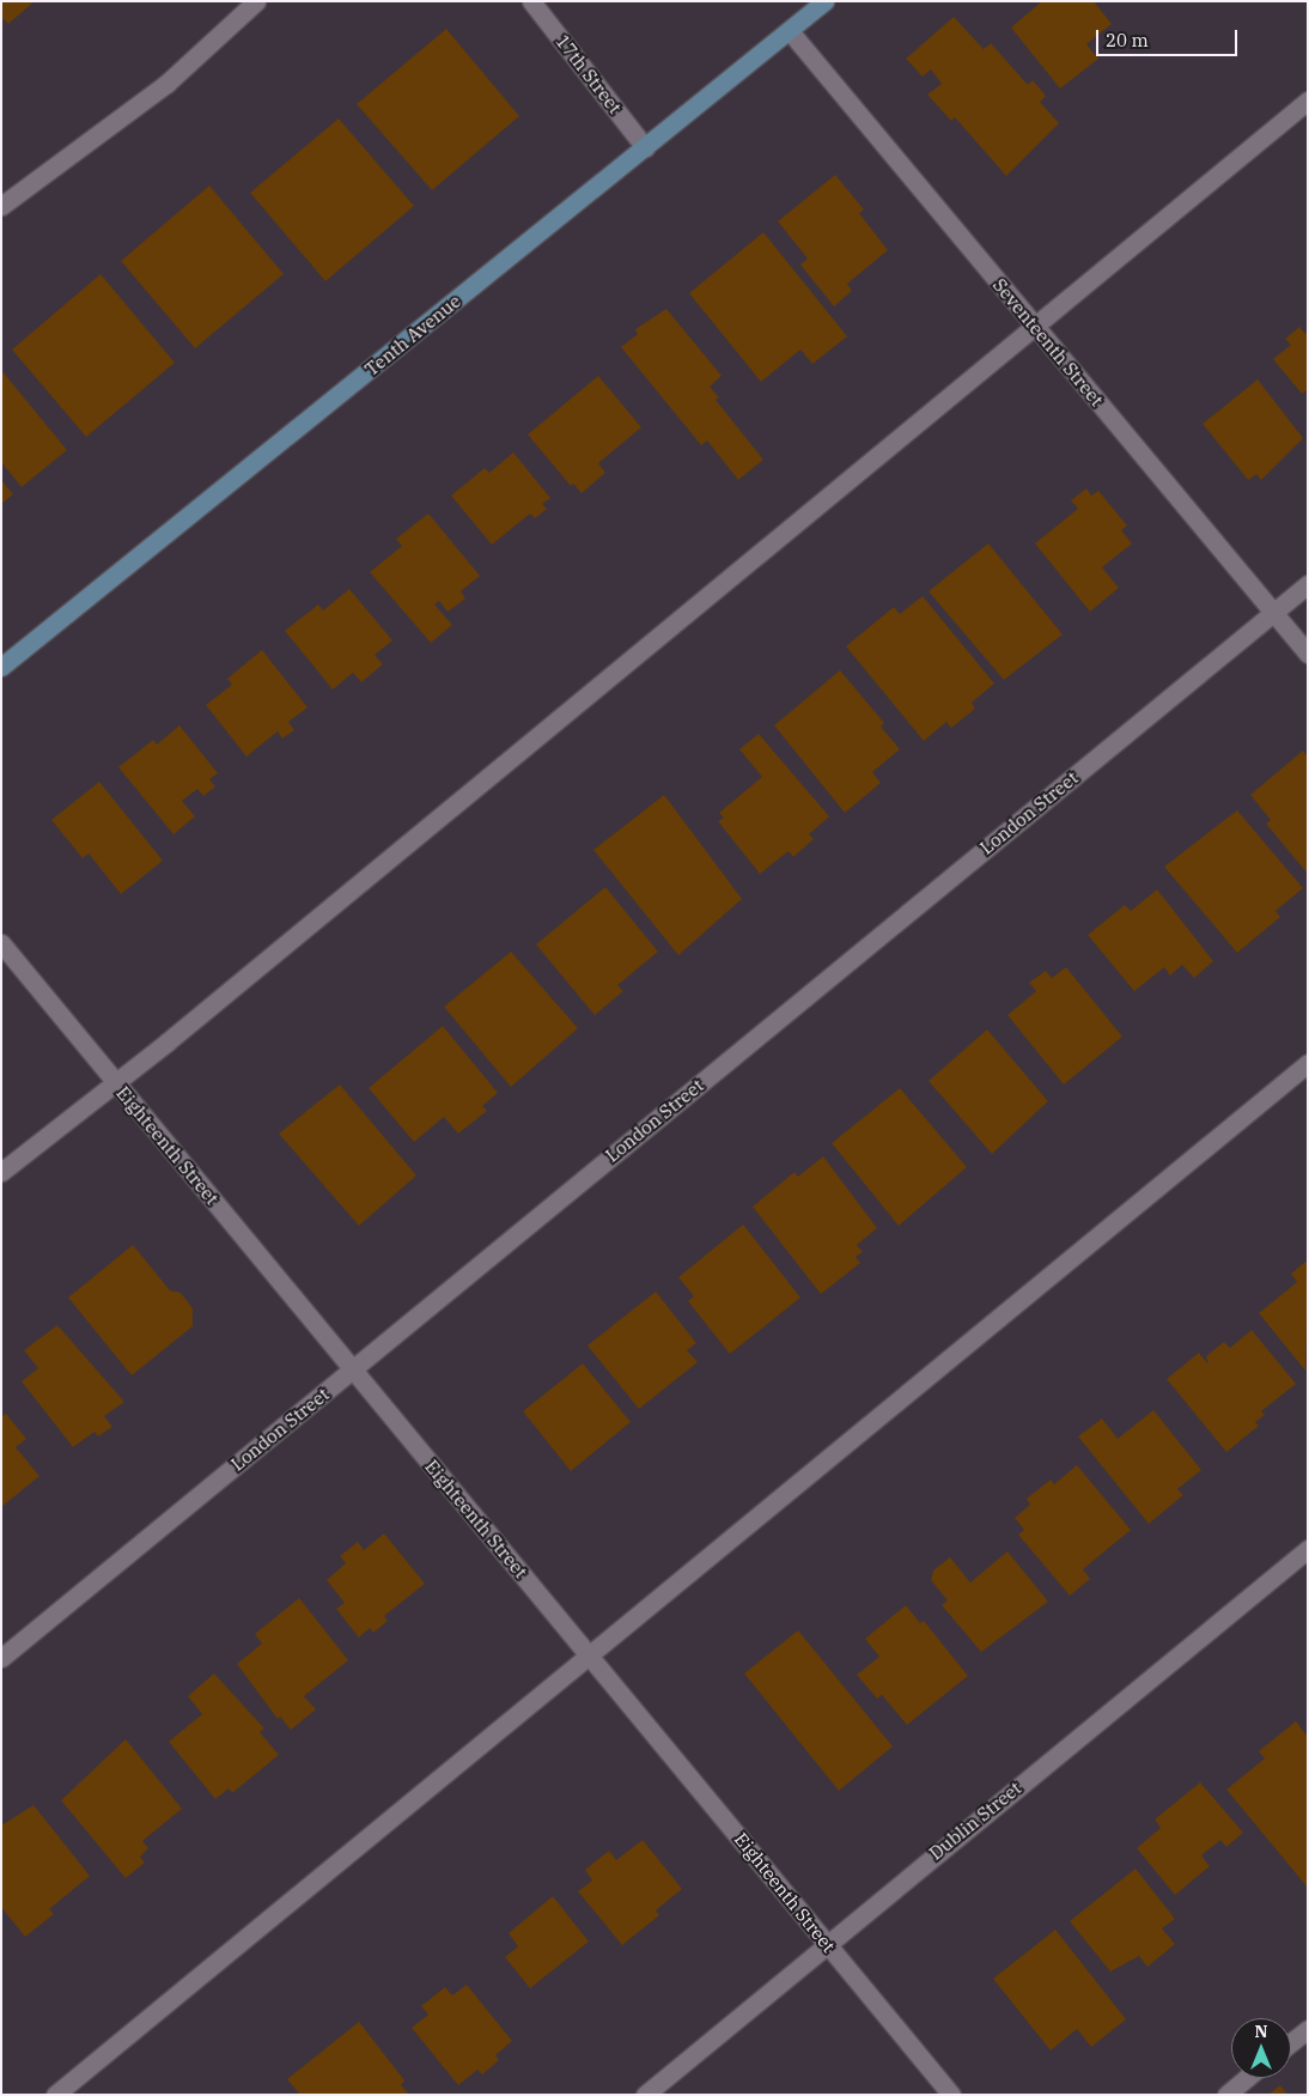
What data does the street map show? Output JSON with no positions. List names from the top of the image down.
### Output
{
  "streets": {
    "main road": ["Tenth Avenue"],
    "street": [
      "17th Street",
      "Seventeenth Street",
      "London Street",
      "Eighteenth Street",
      "Dublin Street"
    ]
  },
  "crossings": [
    ["17th Street", "Tenth Avenue"],
    ["Tenth Avenue", "Seventeenth Street"],
    ["Seventeenth Street", "London Street"],
    ["London Street", "Eighteenth Street"],
    ["Eighteenth Street", "Dublin Street"]
  ],
  "scale_bar": "20 m",
  "north": "top"
}
